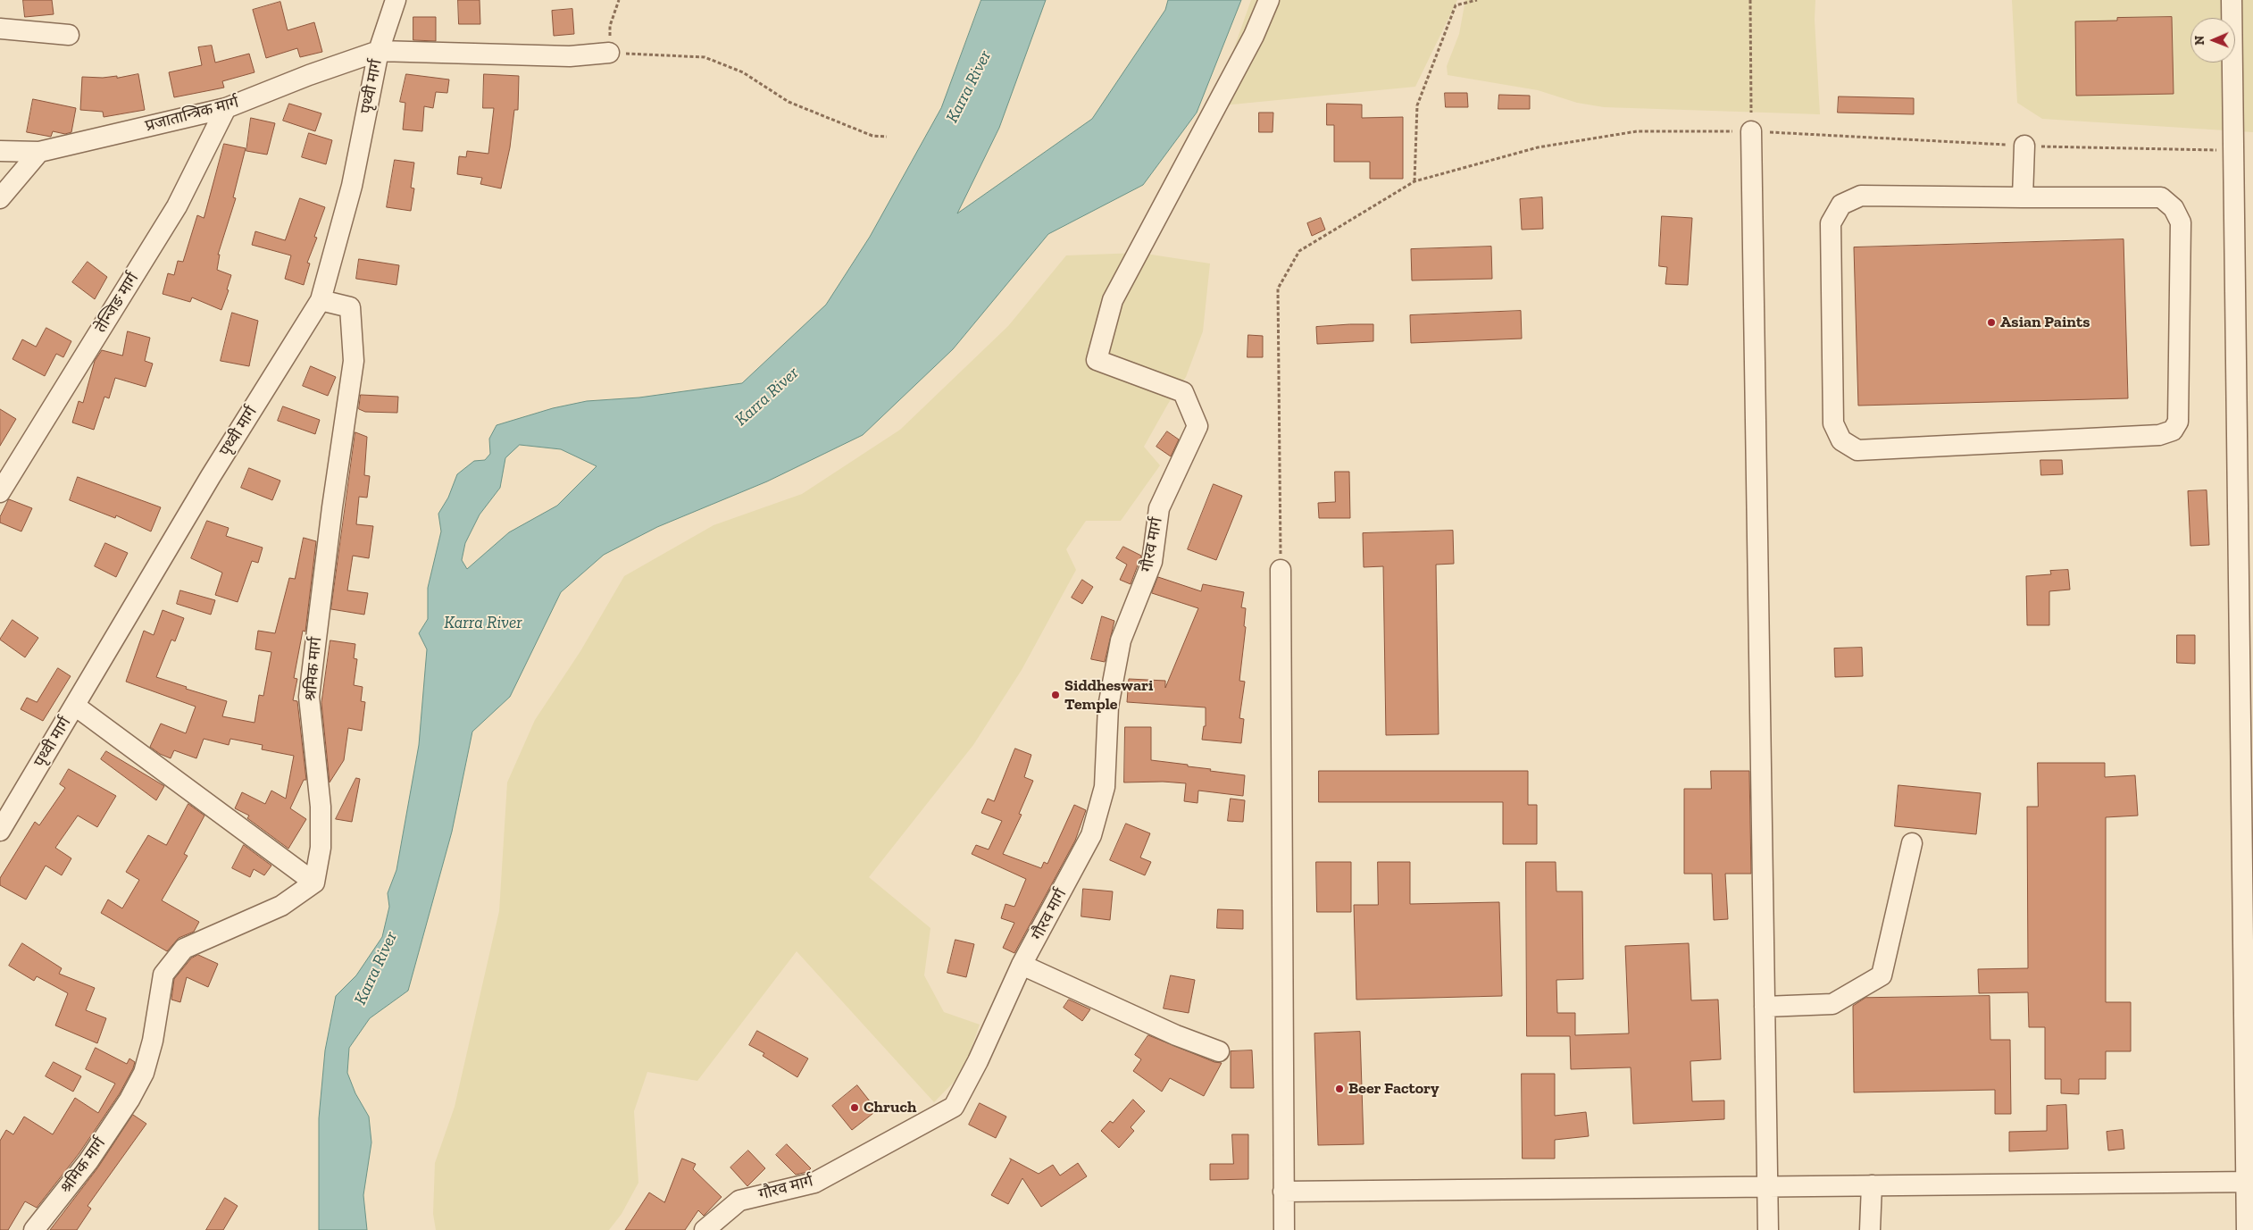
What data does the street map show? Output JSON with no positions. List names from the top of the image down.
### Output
{
  "streets": {
    "street": [
      "पृथ्वी मार्ग",
      "प्रजातान्त्रिक मार्ग",
      "तेन्जिङ मार्ग",
      "गौरव मार्ग",
      "श्रमिक मार्ग"
    ]
  },
  "crossings": [
    ["पृथ्वी मार्ग", "प्रजातान्त्रिक मार्ग"],
    ["पृथ्वी मार्ग", "श्रमिक मार्ग"],
    ["प्रजातान्त्रिक मार्ग", "तेन्जिङ मार्ग"]
  ],
  "water": ["Karra River"],
  "places": [
    "Asian Paints",
    "Siddheswari Temple",
    "Beer Factory",
    "Chruch"
  ],
  "north": "left"
}
